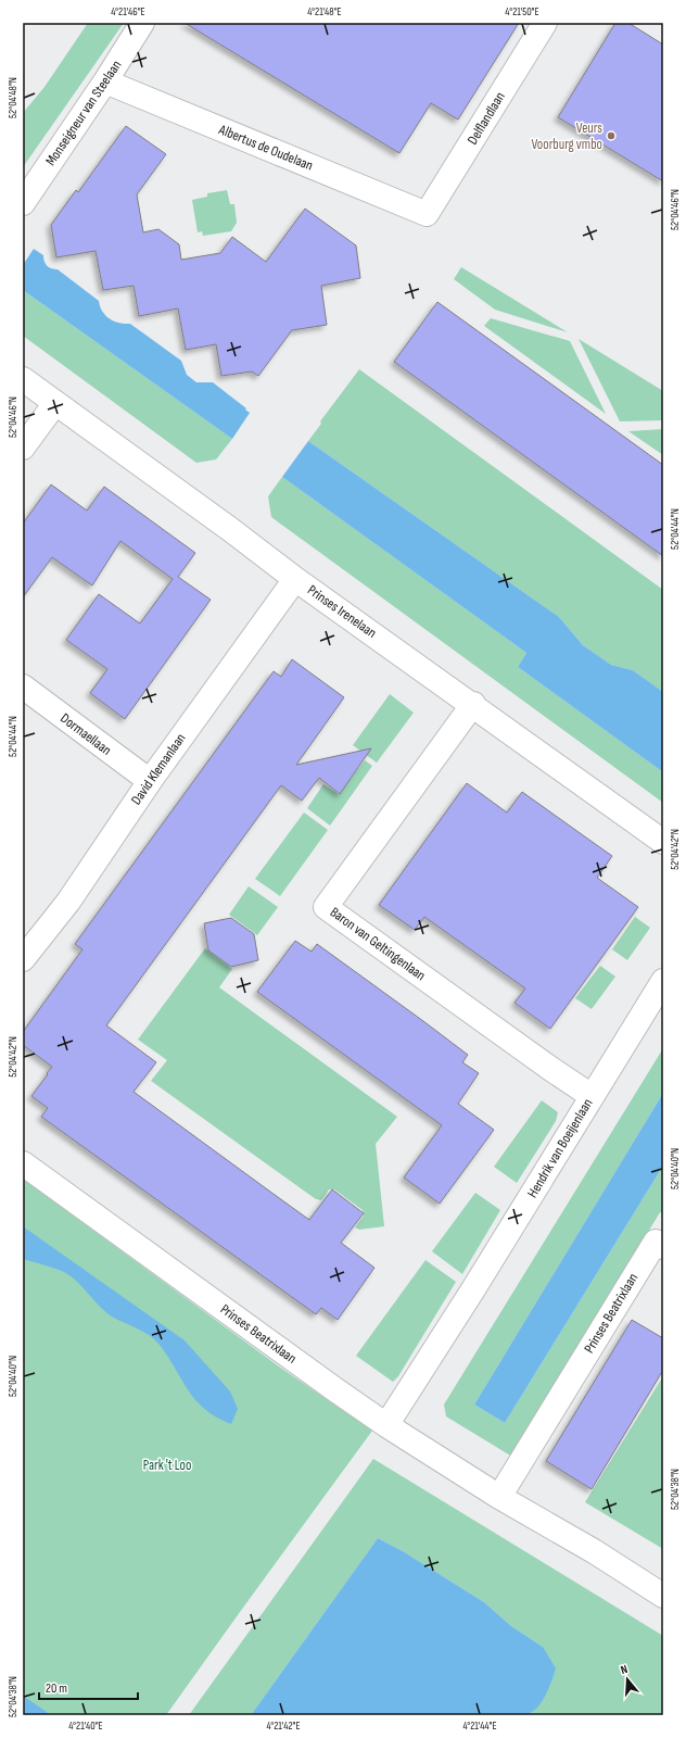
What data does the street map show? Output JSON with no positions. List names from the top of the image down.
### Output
{
  "streets": {
    "street": [
      "Monseigneur van Steelaan",
      "Delflandlaan",
      "Albertus de Oudelaan",
      "Prinses Irenelaan",
      "Dormaellaan",
      "David Klemanlaan",
      "Baron van Geltingenlaan",
      "Hendrik van Boeijenlaan",
      "Prinses Beatrixlaan"
    ]
  },
  "crossings": [
    ["Monseigneur van Steelaan", "Albertus de Oudelaan"],
    ["Delflandlaan", "Albertus de Oudelaan"],
    ["Prinses Irenelaan", "David Klemanlaan"],
    ["Prinses Irenelaan", "Baron van Geltingenlaan"],
    ["Dormaellaan", "David Klemanlaan"],
    ["Baron van Geltingenlaan", "Hendrik van Boeijenlaan"],
    ["Hendrik van Boeijenlaan", "Prinses Beatrixlaan"]
  ],
  "parks": ["Park 't Loo"],
  "places": ["Veurs Voorburg vmbo"],
  "scale_bar": "20 m",
  "north": "top",
  "coordinates": [
    "4°21'46\"E",
    "4°21'48\"E",
    "4°21'50\"E",
    "52°04'48\"N",
    "52°04'46\"N",
    "52°04'44\"N",
    "52°04'42\"N",
    "52°04'40\"N",
    "52°04'38\"N",
    "4°21'40\"E",
    "4°21'42\"E",
    "4°21'44\"E"
  ]
}
